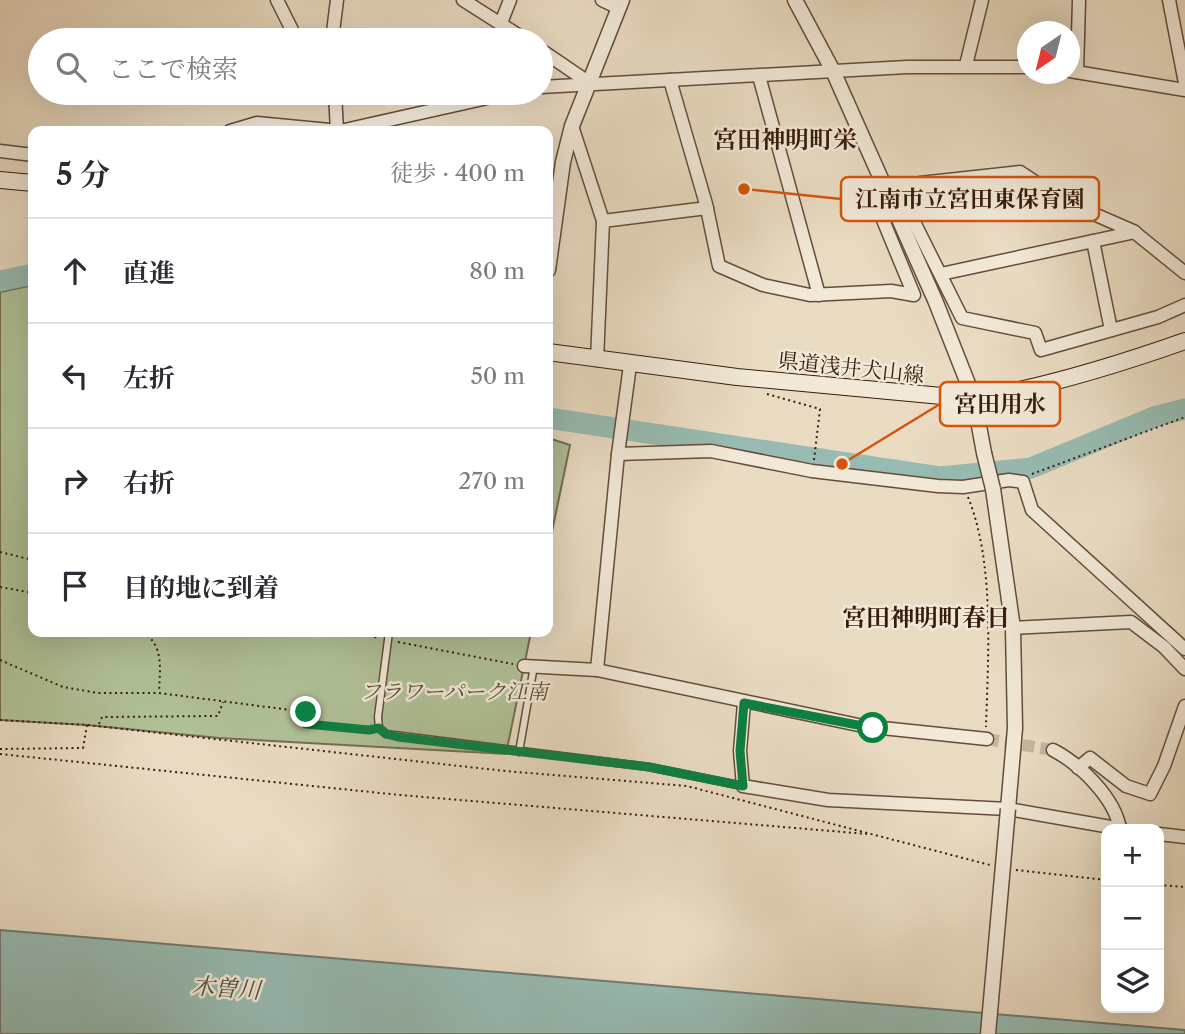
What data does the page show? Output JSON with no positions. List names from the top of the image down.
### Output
{
  "streets": {
    "main road": ["県道浅井犬山線"]
  },
  "districts": ["宮田神明町栄", "宮田神明町春日"],
  "water": ["木曽川"],
  "parks": ["フラワーパーク江南"],
  "places": ["江南市立宮田東保育園", "宮田用水"],
  "north": "bottom left",
  "page": {
    "search": "ここで検索",
    "heading": ["5 分", "徒歩 · 400 m"],
    "list": [
      ["直進", "80 m"],
      ["左折", "50 m"],
      ["右折", "270 m"],
      "目的地に到着"
    ],
    "map_buttons": ["+", "−"]
  }
}
